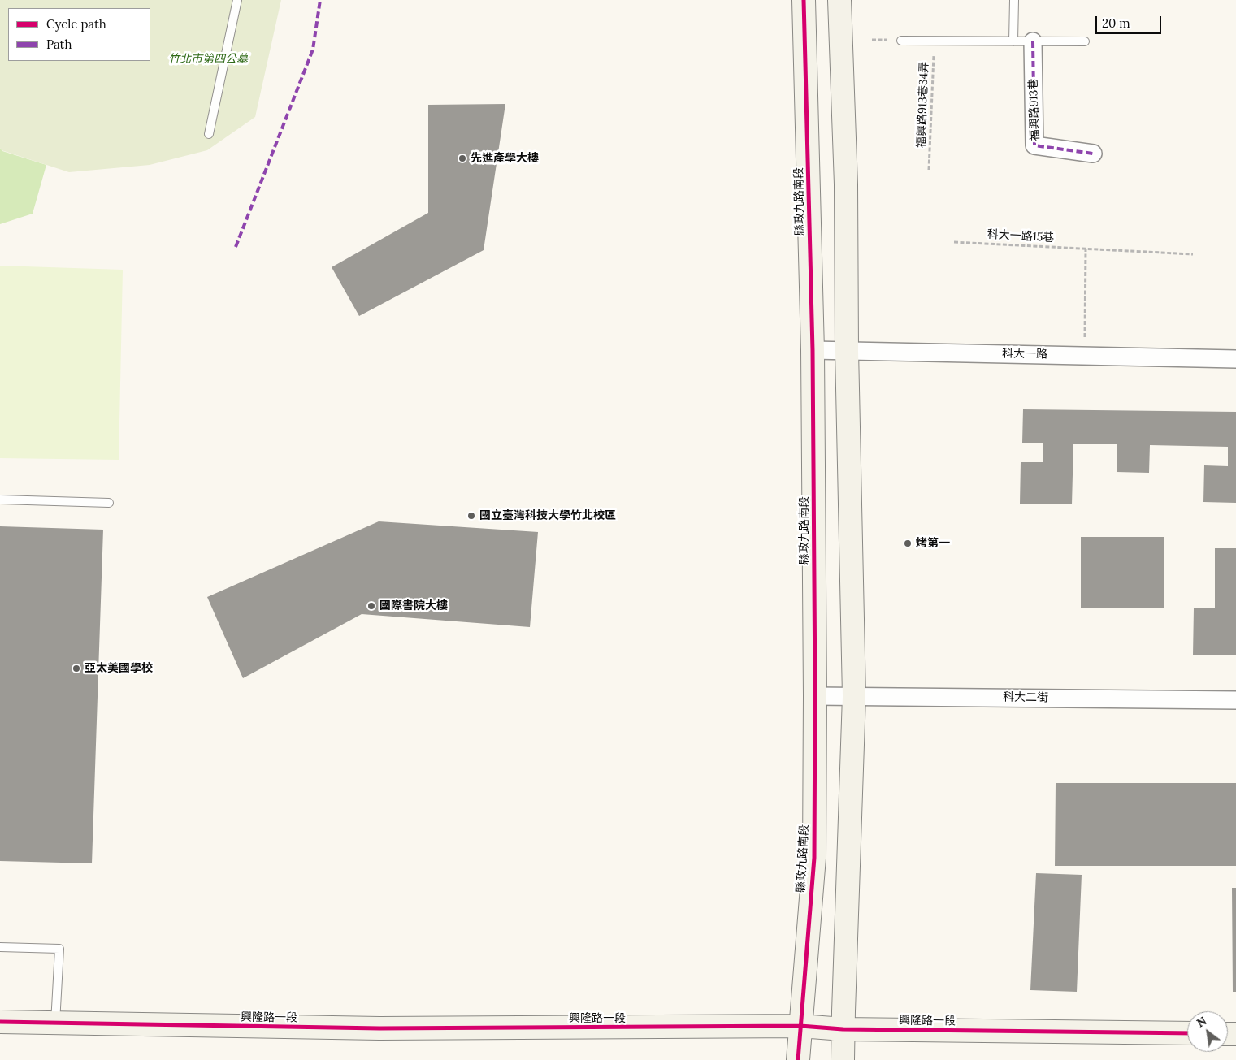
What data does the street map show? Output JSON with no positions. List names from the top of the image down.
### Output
{
  "streets": {
    "street": [
      "福興路913巷",
      "縣政九路南段",
      "科大一路",
      "科大二街",
      "興隆路一段"
    ],
    "path": ["福興路913巷34弄", "科大一路15巷"]
  },
  "crossings": [
    ["縣政九路南段", "科大一路"],
    ["縣政九路南段", "科大二街"],
    ["縣政九路南段", "興隆路一段"]
  ],
  "parks": ["竹北市第四公墓"],
  "places": [
    "先進產學大樓",
    "國立臺灣科技大學竹北校區",
    "烤第一",
    "國際書院大樓",
    "亞太美國學校"
  ],
  "legend": ["Cycle path", "Path"],
  "scale_bar": "20 m",
  "north": "top left"
}
